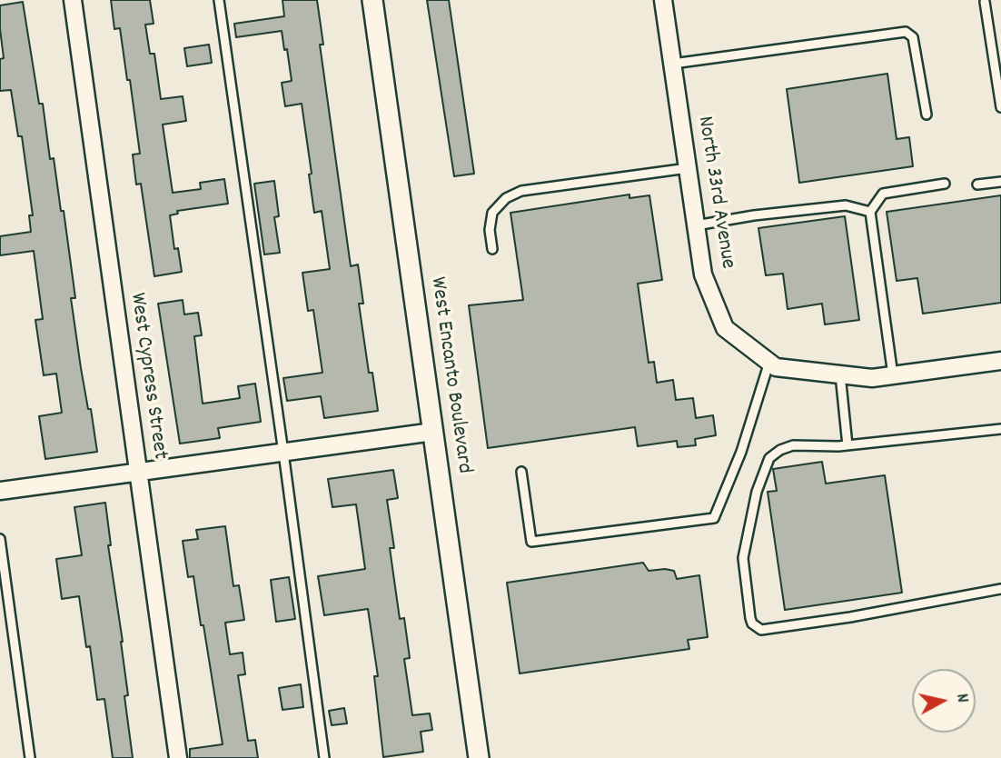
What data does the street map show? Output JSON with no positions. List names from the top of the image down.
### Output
{
  "streets": {
    "street": ["North 33rd Avenue", "West Encanto Boulevard", "West Cypress Street"]
  },
  "north": "right"
}
